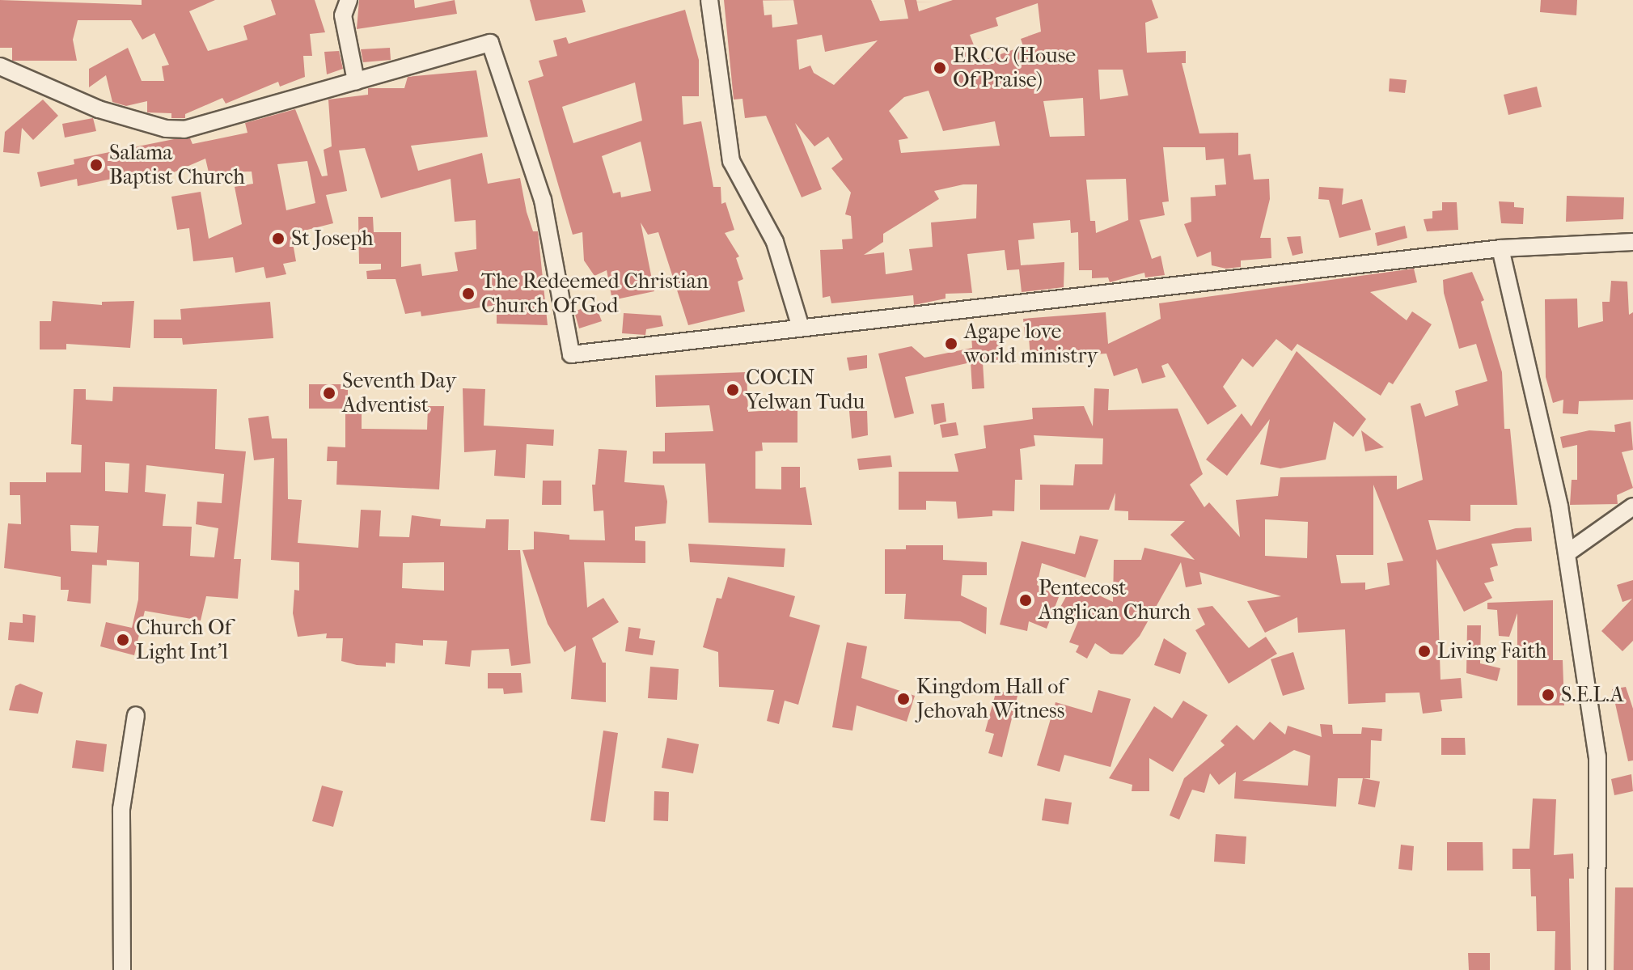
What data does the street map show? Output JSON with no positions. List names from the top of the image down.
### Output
{
  "places": [
    "ERCC (House Of Praise)",
    "Salama Baptist Church",
    "St Joseph",
    "The Redeemed Christian Church Of God",
    "Agape love world ministry",
    "COCIN Yelwan Tudu",
    "Seventh Day Adventist",
    "Pentecost Anglican Church",
    "Church Of Light Int'l",
    "Living Faith",
    "S.E.L.A",
    "Kingdom Hall of Jehovah Witness"
  ]
}
